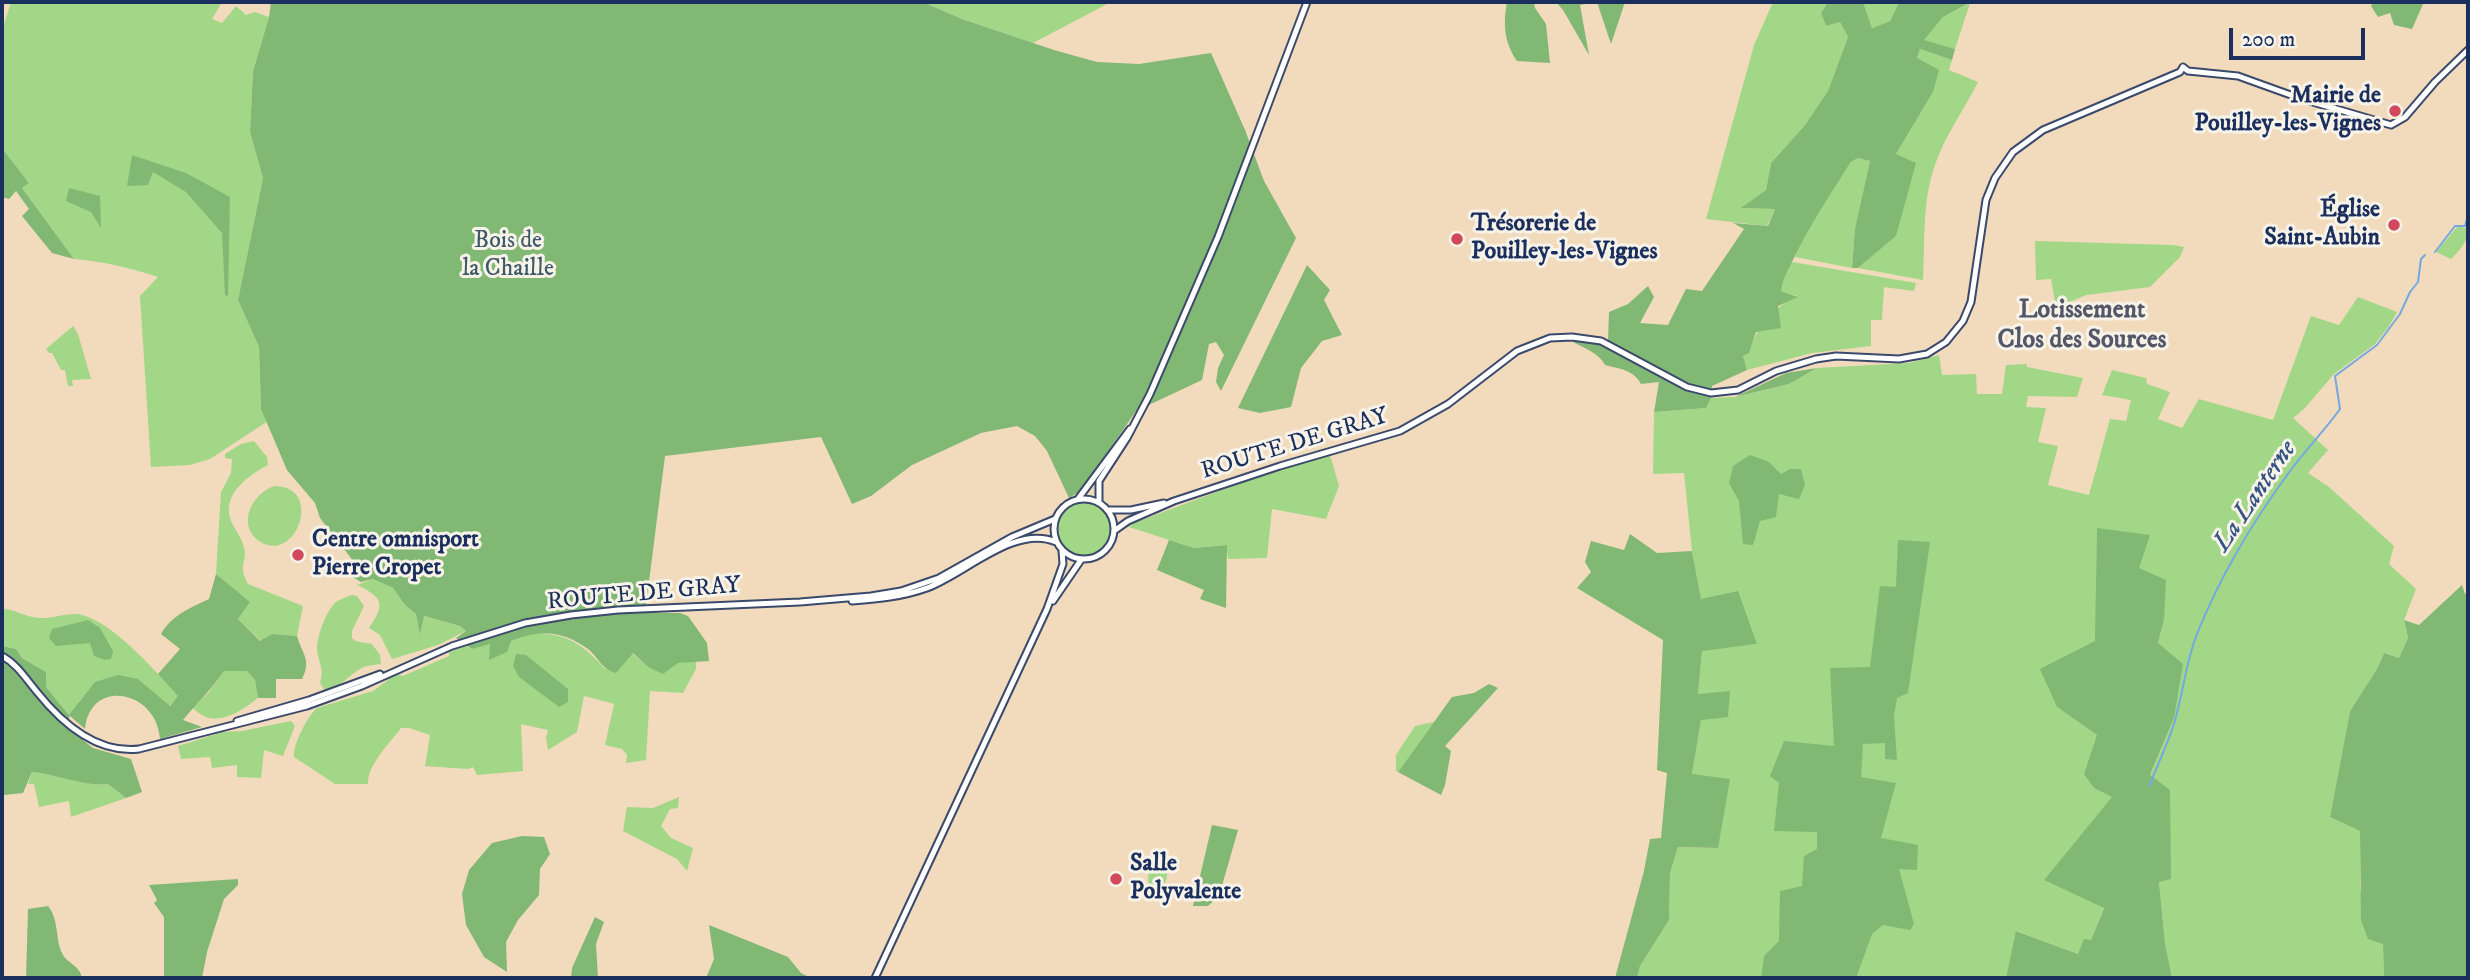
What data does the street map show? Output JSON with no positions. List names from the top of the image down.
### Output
{
  "streets": {
    "main road": ["ROUTE DE GRAY"]
  },
  "districts": ["Lotissement Clos des Sources"],
  "water": ["La Lanterne"],
  "parks": ["Bois de la Chaille"],
  "places": [
    "Mairie de Pouilley-les-Vignes",
    "Église Saint-Aubin",
    "Trésorerie de Pouilley-les-Vignes",
    "Centre omnisport Pierre Cropet",
    "Salle Polyvalente"
  ],
  "scale_bar": "200 m"
}
